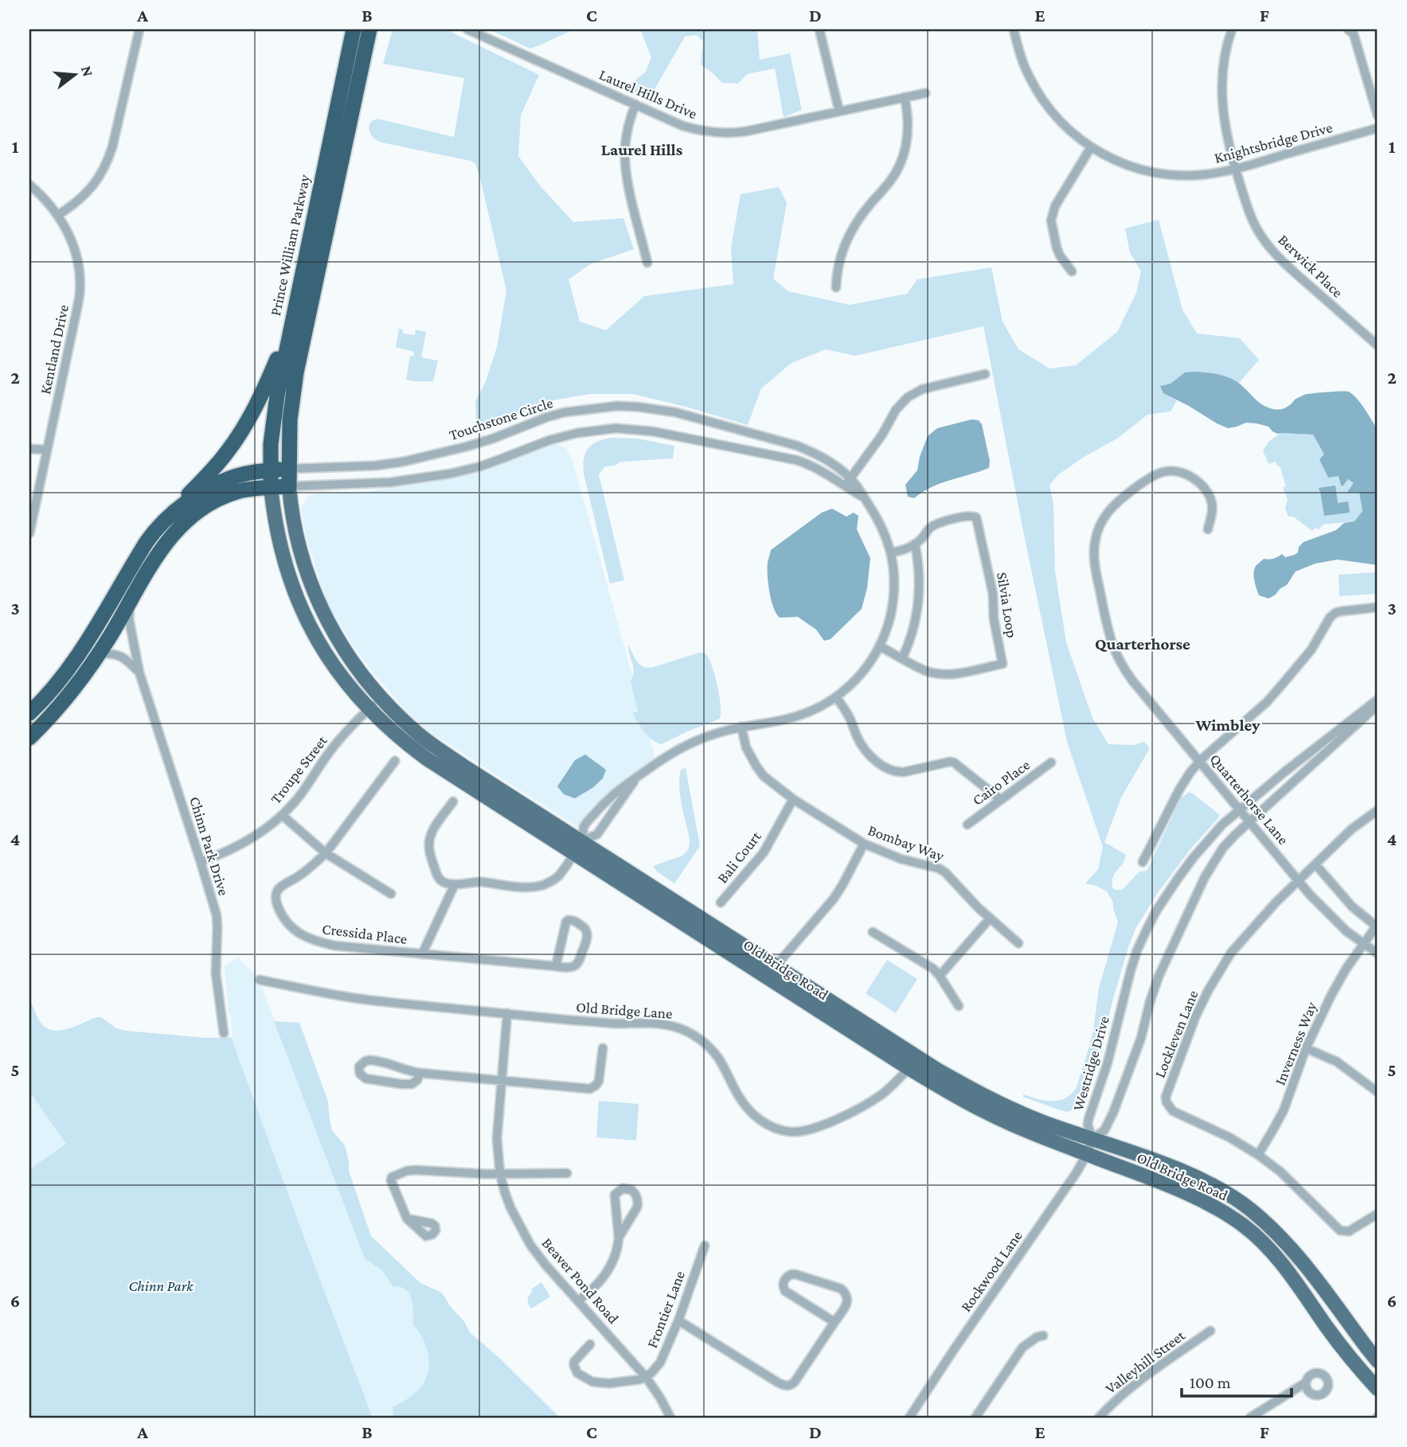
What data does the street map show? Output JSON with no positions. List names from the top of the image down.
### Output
{
  "streets": {
    "highway": ["Prince William Parkway"],
    "main road": ["Old Bridge Road"],
    "street": [
      "Laurel Hills Drive",
      "Knightsbridge Drive",
      "Berwick Place",
      "Kentland Drive",
      "Touchstone Circle",
      "Silvia Loop",
      "Troupe Street",
      "Cairo Place",
      "Quarterhorse Lane",
      "Bombay Way",
      "Chinn Park Drive",
      "Bali Court",
      "Cressida Place",
      "Old Bridge Lane",
      "Lockleven Lane",
      "Inverness Way",
      "Westridge Drive",
      "Rockwood Lane",
      "Beaver Pond Road",
      "Frontier Lane",
      "Valleyhill Street"
    ]
  },
  "crossings": [
    ["Knightsbridge Drive", "Berwick Place"],
    ["Prince William Parkway", "Old Bridge Road"],
    ["Touchstone Circle", "Silvia Loop"],
    ["Touchstone Circle", "Bombay Way"],
    ["Touchstone Circle", "Old Bridge Road"],
    ["Troupe Street", "Chinn Park Drive"],
    ["Troupe Street", "Old Bridge Road"],
    ["Quarterhorse Lane", "Lockleven Lane"],
    ["Quarterhorse Lane", "Inverness Way"],
    ["Quarterhorse Lane", "Westridge Drive"],
    ["Bombay Way", "Bali Court"],
    ["Old Bridge Road", "Old Bridge Lane"],
    ["Old Bridge Road", "Westridge Drive"],
    ["Old Bridge Road", "Rockwood Lane"],
    ["Old Bridge Lane", "Beaver Pond Road"],
    ["Lockleven Lane", "Inverness Way"],
    ["Westridge Drive", "Rockwood Lane"],
    ["Beaver Pond Road", "Frontier Lane"]
  ],
  "districts": ["Laurel Hills", "Quarterhorse", "Wimbley"],
  "parks": ["Chinn Park"],
  "scale_bar": "100 m",
  "north": "right",
  "grid": {
    "columns": [
      "A",
      "B",
      "C",
      "D",
      "E",
      "F"
    ],
    "rows": [
      "1",
      "2",
      "3",
      "4",
      "5",
      "6"
    ]
  }
}
